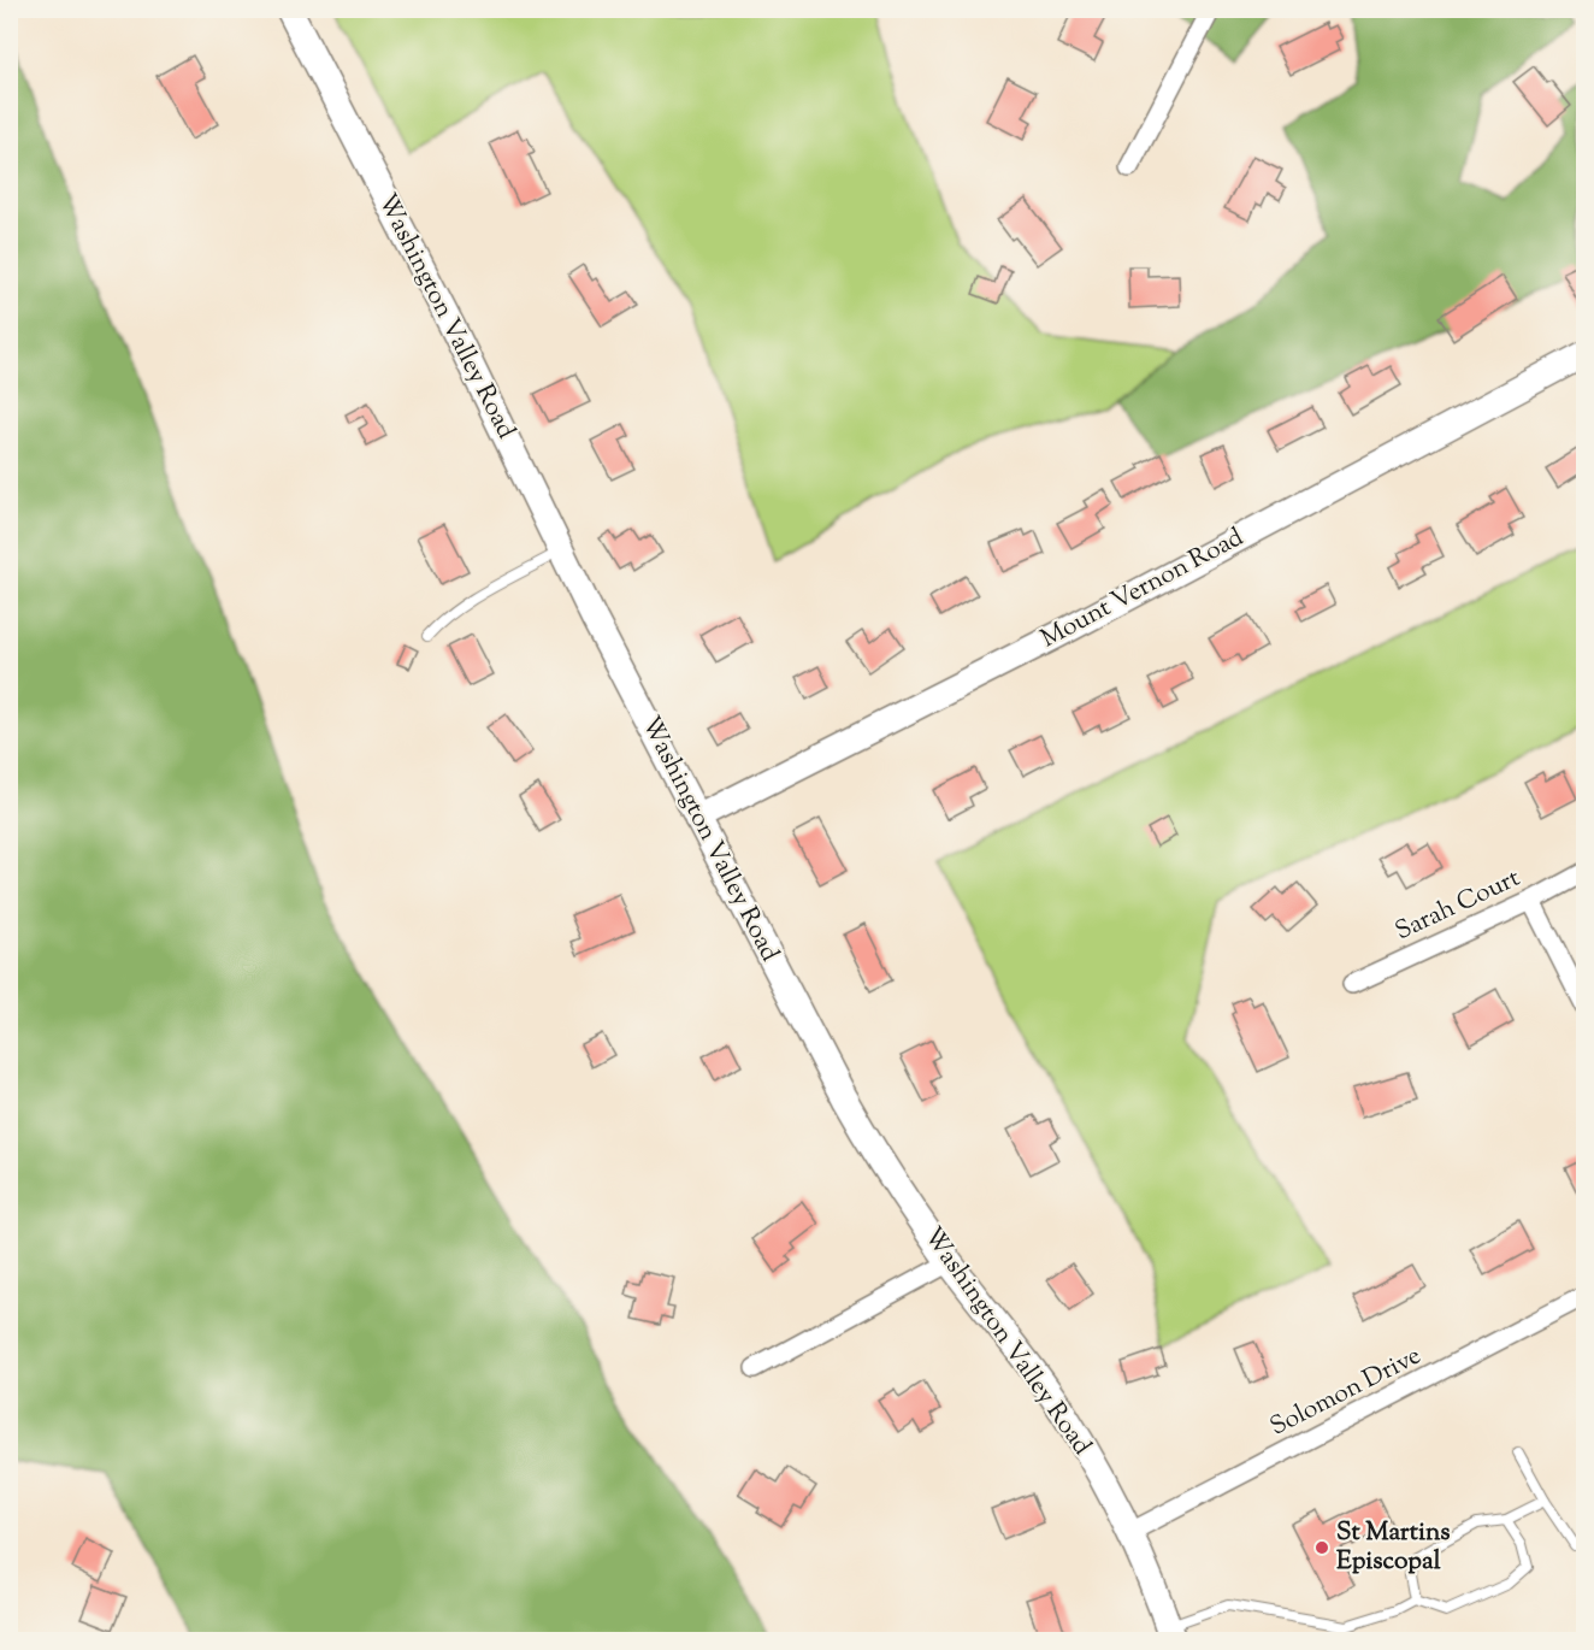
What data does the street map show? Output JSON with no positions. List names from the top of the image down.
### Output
{
  "streets": {
    "street": [
      "Washington Valley Road",
      "Mount Vernon Road",
      "Sarah Court",
      "Solomon Drive"
    ]
  },
  "crossings": [
    ["Washington Valley Road", "Mount Vernon Road"],
    ["Washington Valley Road", "Solomon Drive"]
  ],
  "places": ["St Martins Episcopal"]
}
